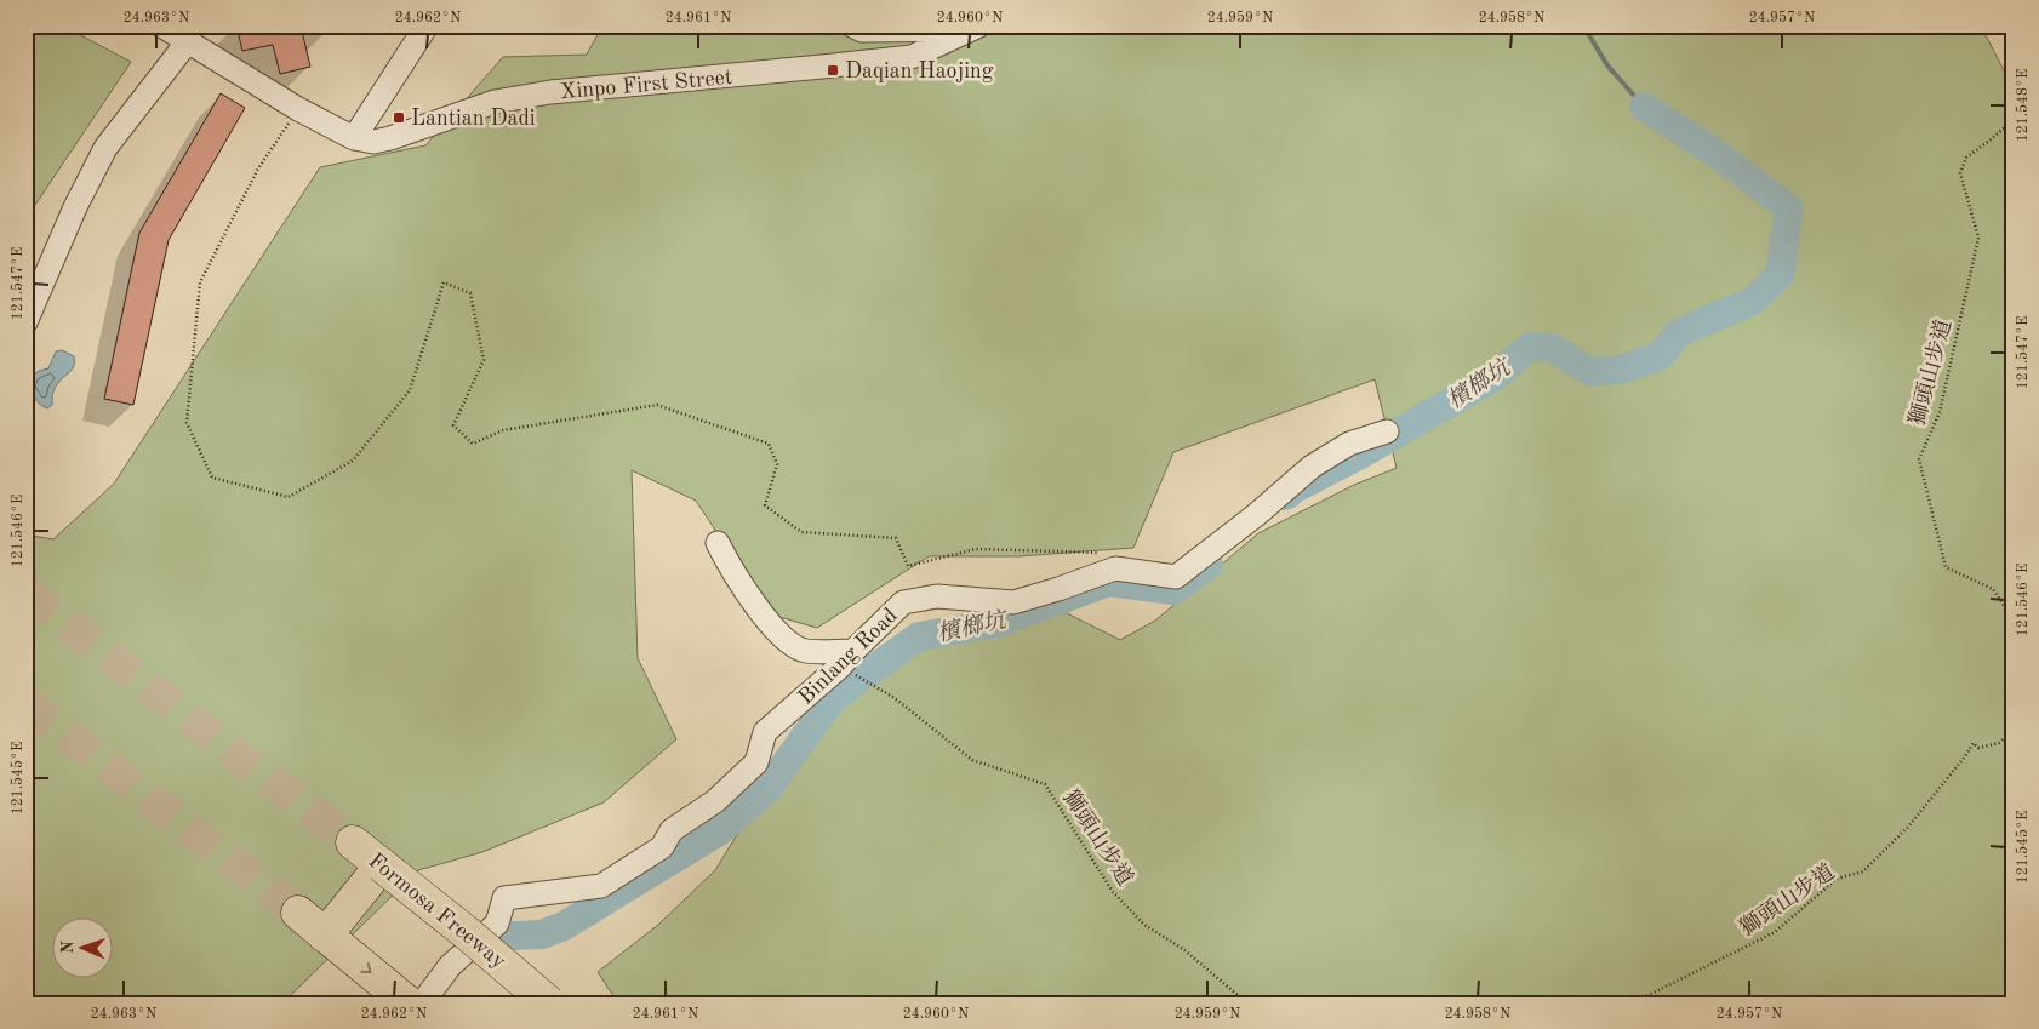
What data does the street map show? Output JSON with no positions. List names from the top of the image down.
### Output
{
  "streets": {
    "highway": ["Formosa Freeway"],
    "street": ["Xinpo First Street", "Binlang Road"],
    "path": ["獅頭山步道"]
  },
  "crossings": [
    ["獅頭山步道", "Binlang Road"]
  ],
  "water": ["檳榔坑"],
  "places": {
    "transit": ["Daqian Haojing", "Lantian Dadi"]
  },
  "north": "left",
  "coordinates": [
    "24.963°N",
    "24.962°N",
    "24.961°N",
    "24.960°N",
    "24.959°N",
    "24.958°N",
    "24.957°N",
    "121.548°E",
    "121.547°E",
    "121.546°E",
    "121.545°E"
  ]
}
